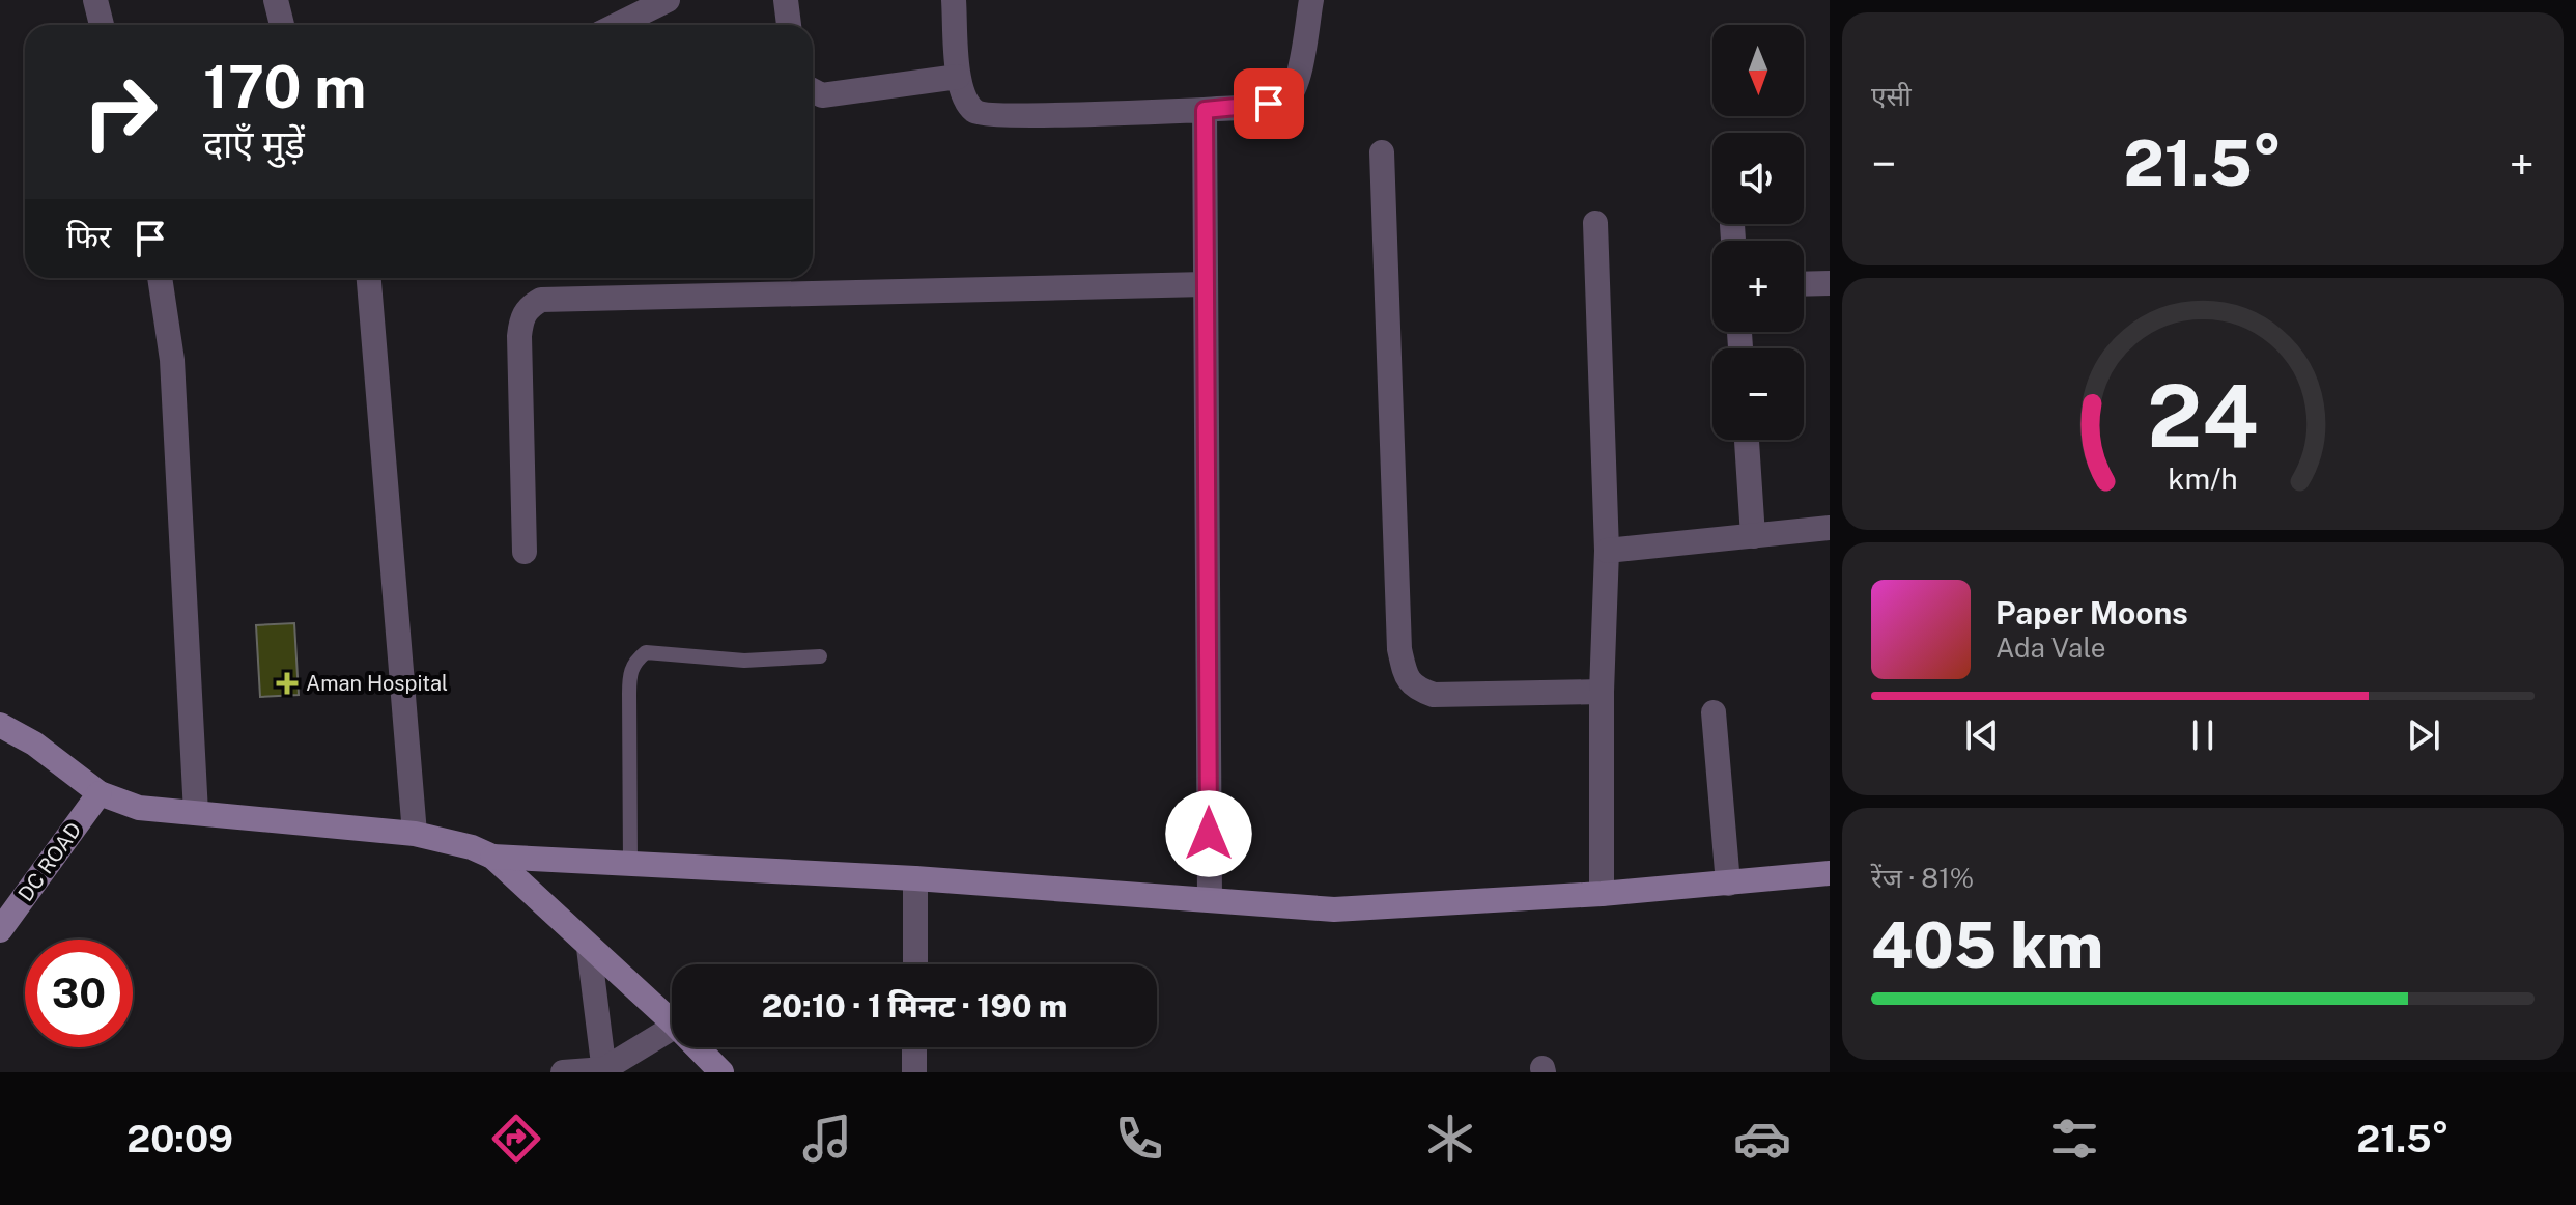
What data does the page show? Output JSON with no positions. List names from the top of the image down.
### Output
{
  "streets": {
    "street": ["DC ROAD"]
  },
  "places": {
    "health": ["Aman Hospital"]
  },
  "north": "bottom",
  "page": {
    "tile": [
      "एसी",
      ["रेंज · 81%", "405 km"]
    ],
    "map_buttons": ["+", "−"],
    "turn": ["170 m", "दाएँ मुड़ें"],
    "heat": ["−", "21.5°", "+"],
    "then": "फिर",
    "song": ["Paper Moons", "Ada Vale"],
    "limit": "30",
    "trip": "20:10 · 1 मिनट · 190 m",
    "tabs": ["20:09", "21.5°"],
    "gauge": ["24", "km/h"]
  }
}
